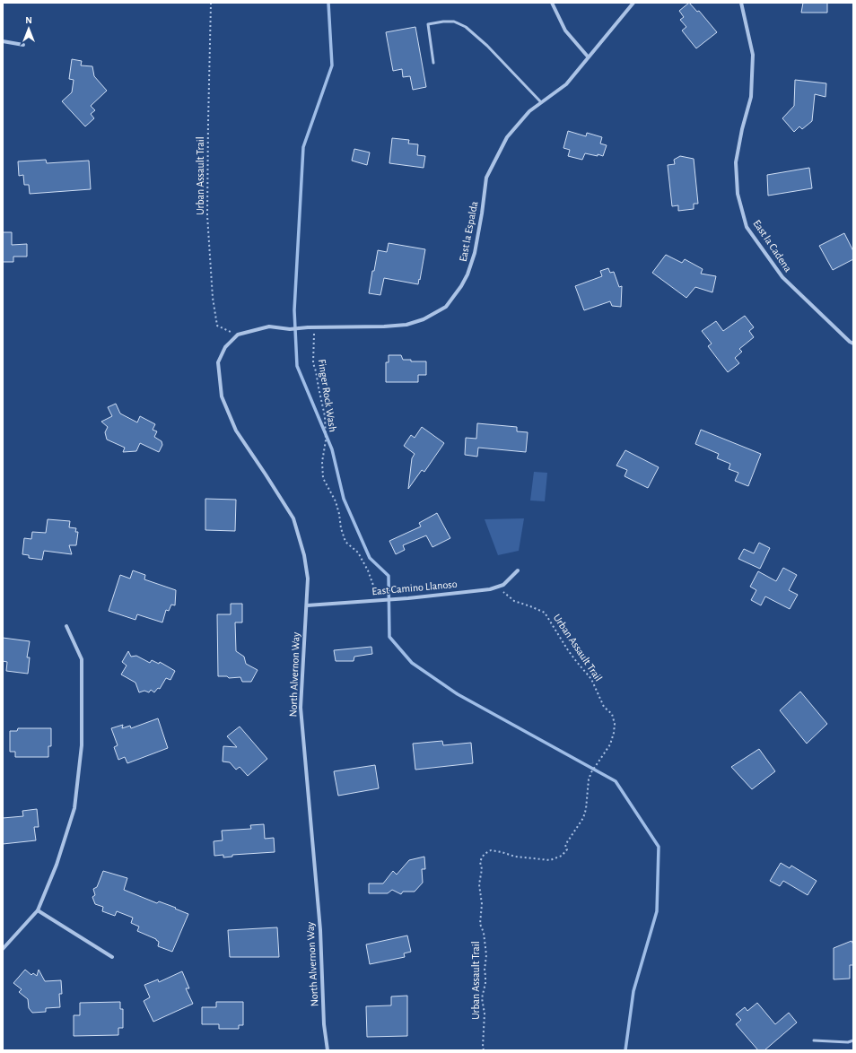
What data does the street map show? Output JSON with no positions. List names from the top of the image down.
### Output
{
  "streets": {
    "street": [
      "East la Espalda",
      "East la Cadena",
      "East Camino Llanoso",
      "North Alvernon Way"
    ],
    "path": ["Urban Assault Trail", "Finger Rock Wash"]
  },
  "crossings": [
    ["Urban Assault Trail", "East la Espalda"],
    ["Urban Assault Trail", "East Camino Llanoso"],
    ["Urban Assault Trail", "North Alvernon Way"],
    ["East la Espalda", "Finger Rock Wash"],
    ["East la Espalda", "North Alvernon Way"],
    ["East Camino Llanoso", "North Alvernon Way"]
  ],
  "north": "top"
}
